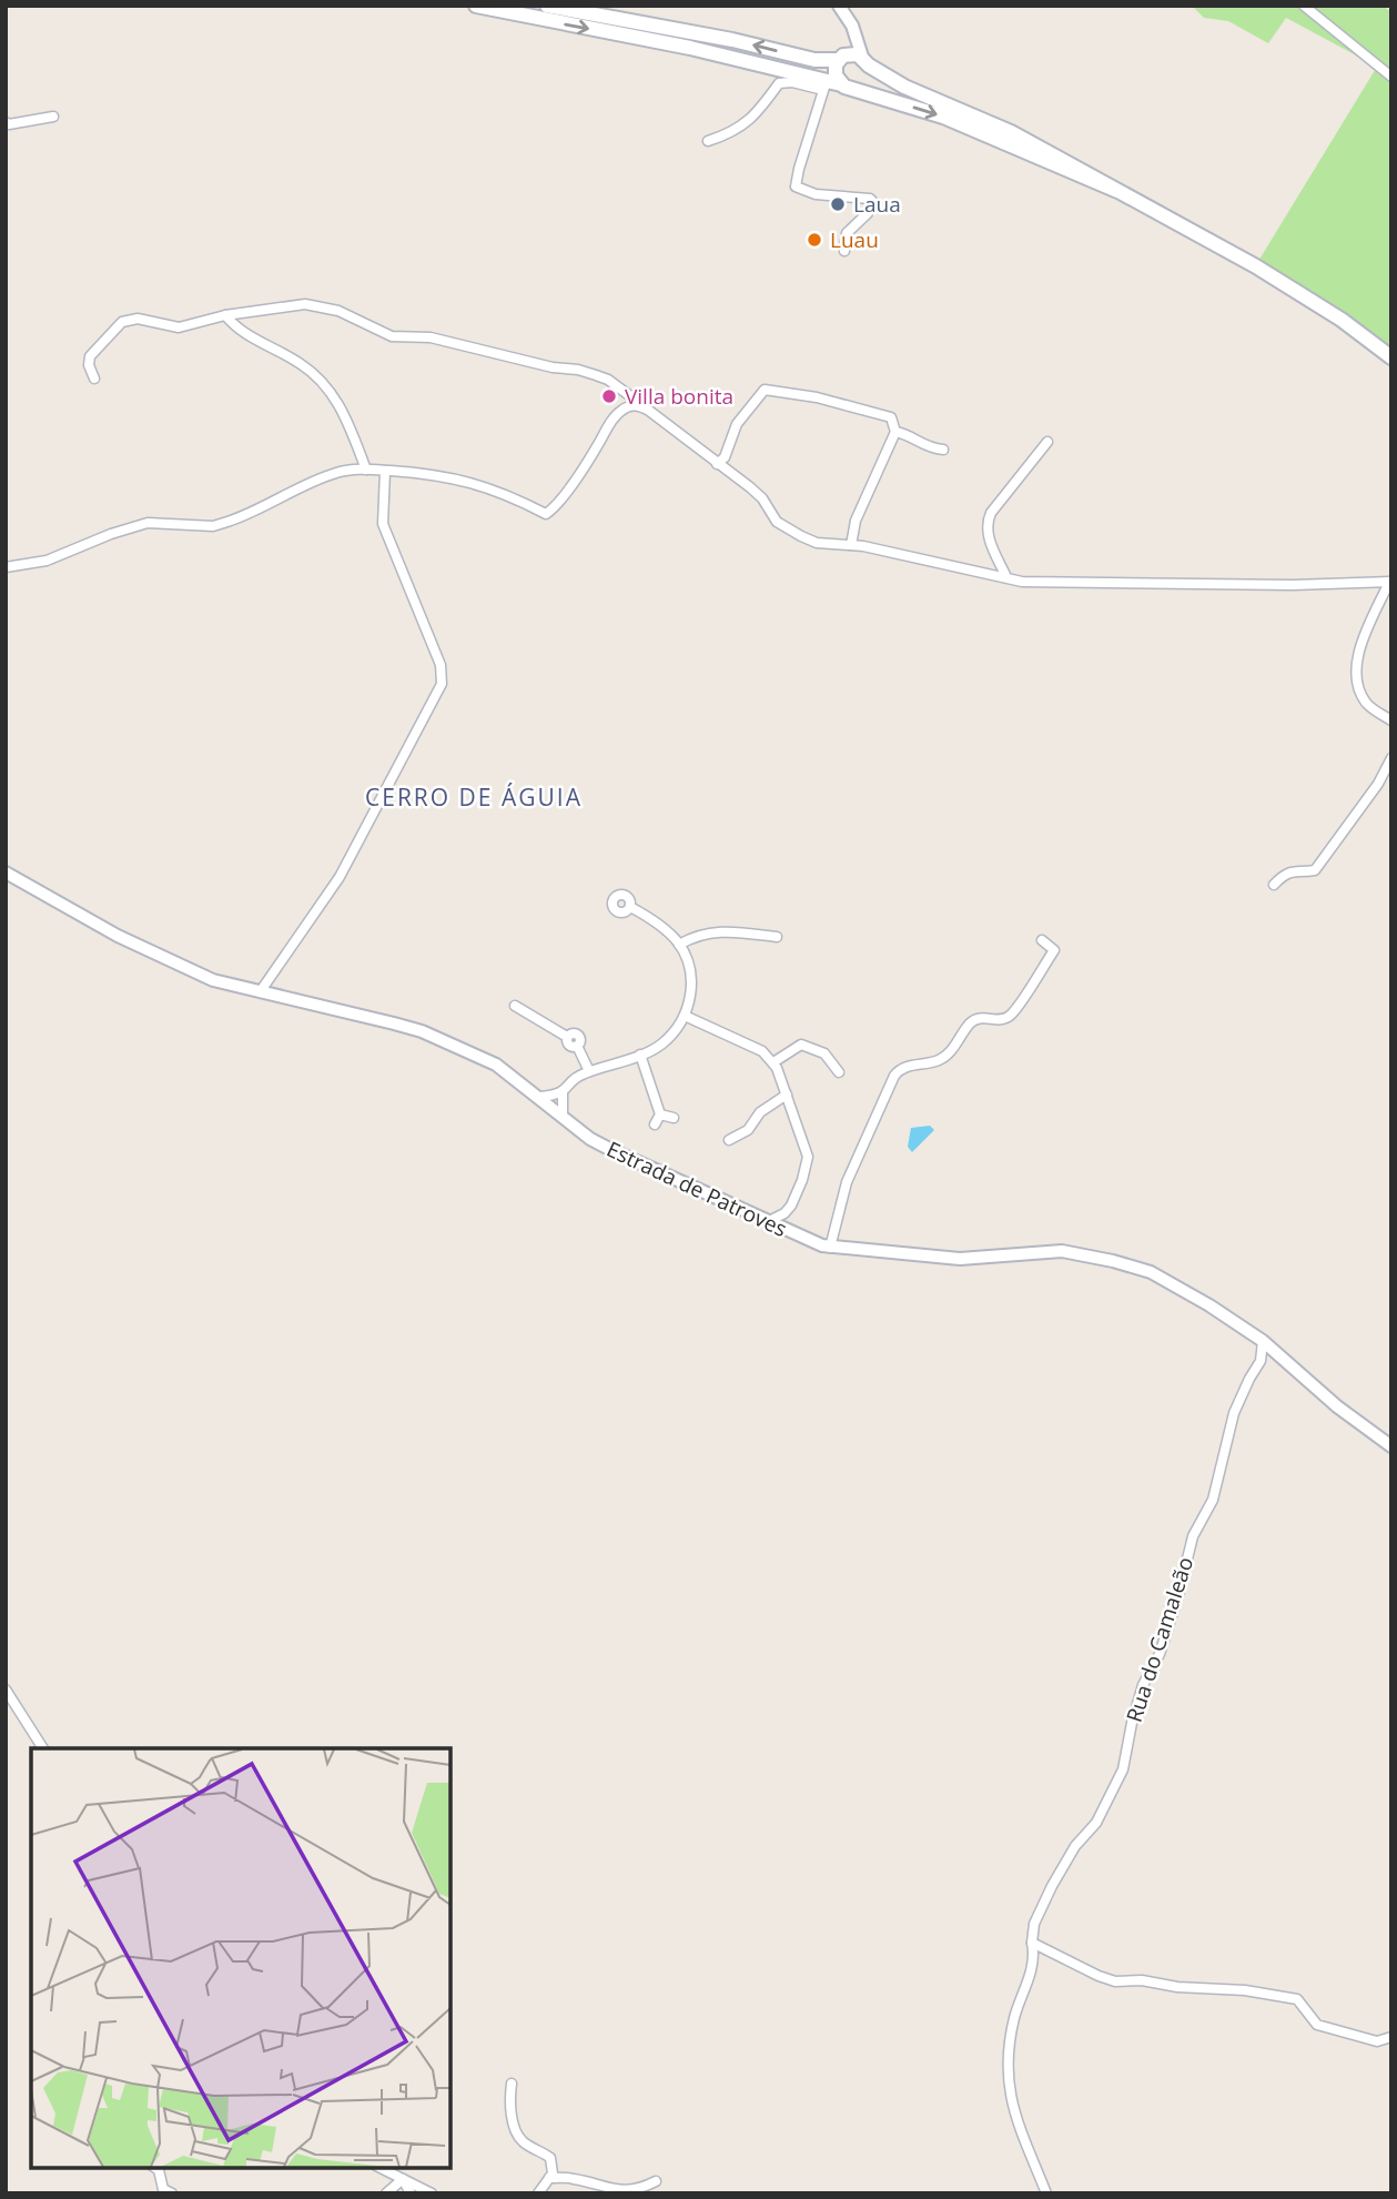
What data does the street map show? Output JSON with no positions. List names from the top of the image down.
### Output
{
  "streets": {
    "street": ["Estrada de Patroves", "Rua do Camaleão"]
  },
  "districts": ["CERRO DE ÁGUIA"],
  "places": ["Laua", "Luau", "Villa bonita"]
}
